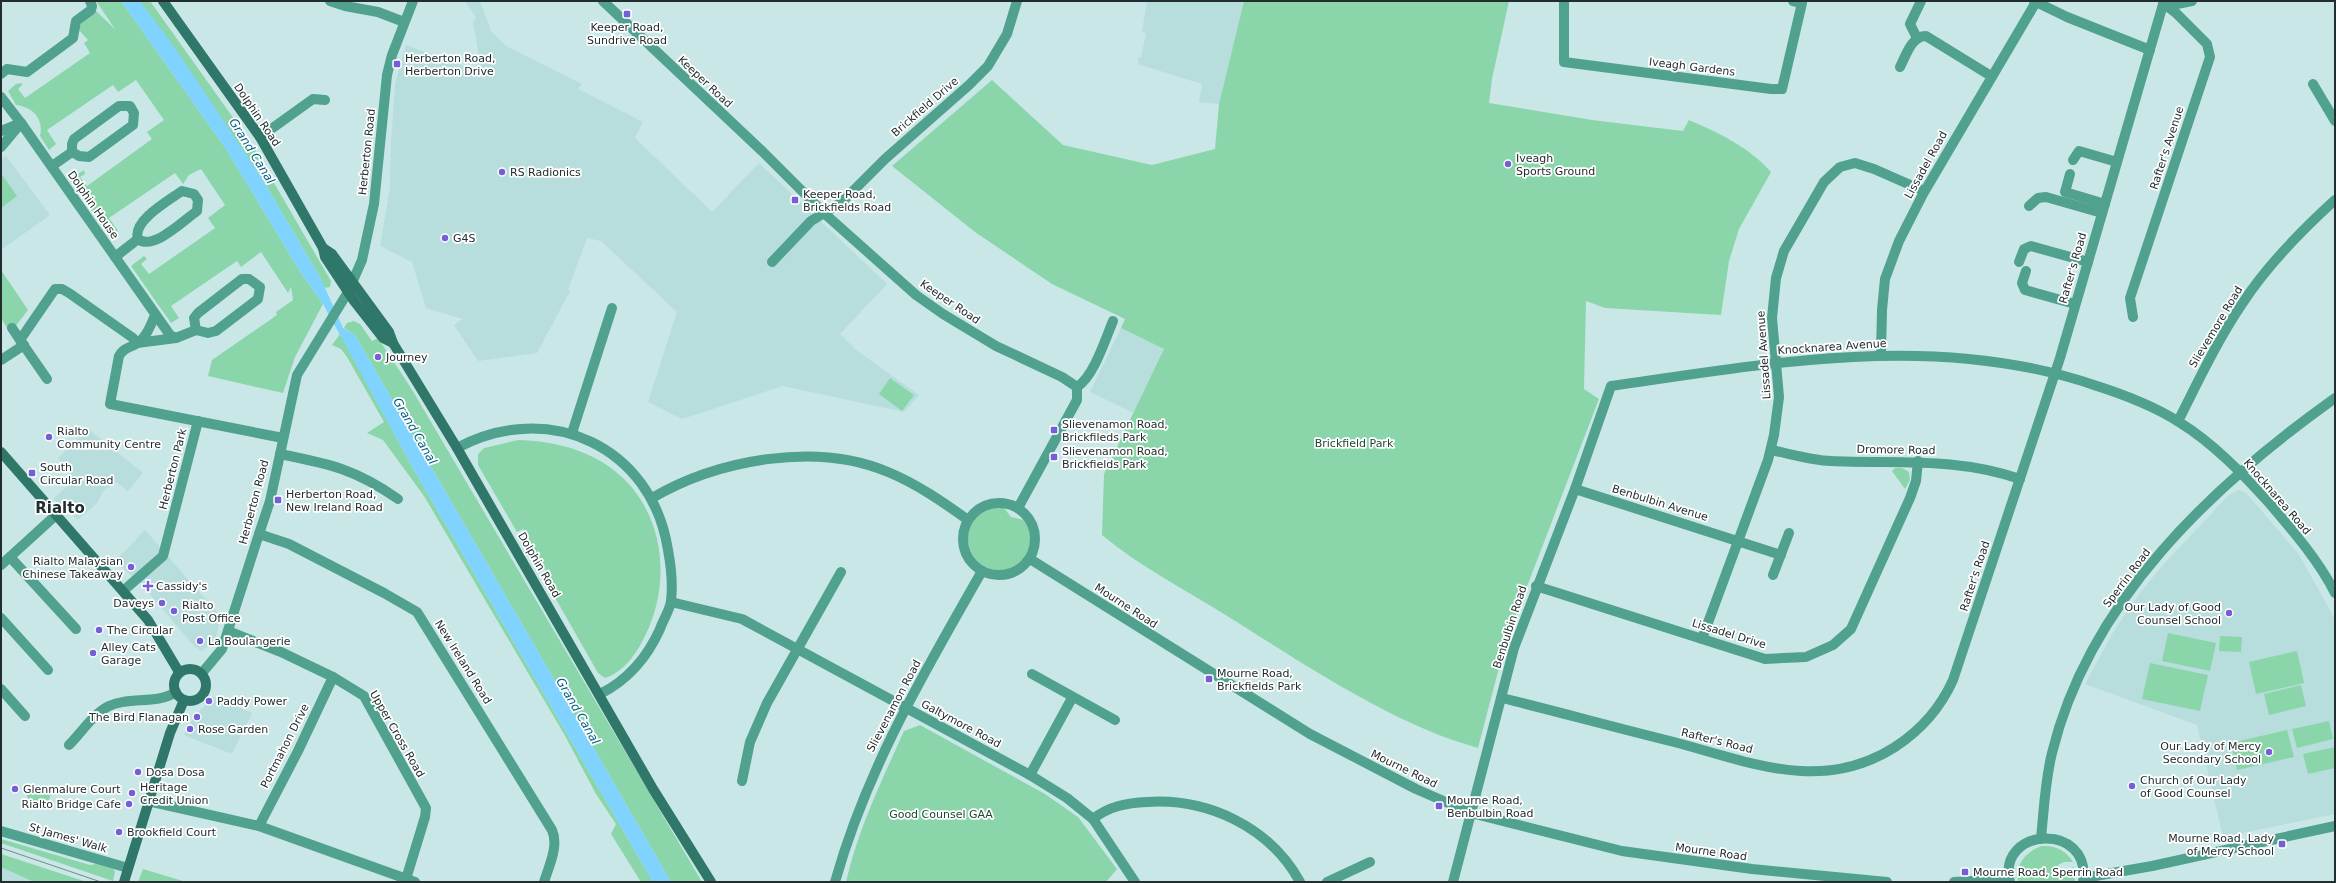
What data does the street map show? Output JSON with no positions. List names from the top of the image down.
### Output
{
  "streets": {
    "main road": ["Dolphin Road"],
    "street": [
      "Iveagh Gardens",
      "Keeper Road",
      "Brickfield Drive",
      "Rafter's Avenue",
      "Herberton Road",
      "Lissadel Road",
      "Dolphin House",
      "Rafter's Road",
      "Slievemore Road",
      "Knocknarea Avenue",
      "Lissadel Avenue",
      "Dromore Road",
      "Herberton Park",
      "Knocknarea Road",
      "Benbulbin Avenue",
      "Sperrin Road",
      "Mourne Road",
      "Benbulbin Road",
      "Lissadel Drive",
      "New Ireland Road",
      "Slievenamon Road",
      "Galtymore Road",
      "Upper Cross Road",
      "Portmahon Drive",
      "St James' Walk"
    ]
  },
  "crossings": [
    ["Keeper Road", "Brickfield Drive"],
    ["Dolphin Road", "Herberton Road"],
    ["Rafter's Avenue", "Rafter's Road"],
    ["Herberton Road", "Herberton Park"],
    ["Herberton Road", "New Ireland Road"],
    ["Herberton Road", "Upper Cross Road"],
    ["Lissadel Road", "Knocknarea Avenue"],
    ["Lissadel Road", "Lissadel Avenue"],
    ["Rafter's Road", "Knocknarea Avenue"],
    ["Rafter's Road", "Dromore Road"],
    ["Rafter's Road", "Knocknarea Road"],
    ["Rafter's Road", "Benbulbin Road"],
    ["Slievemore Road", "Knocknarea Road"],
    ["Knocknarea Avenue", "Lissadel Avenue"],
    ["Knocknarea Avenue", "Knocknarea Road"],
    ["Knocknarea Avenue", "Benbulbin Road"],
    ["Lissadel Avenue", "Dromore Road"],
    ["Lissadel Avenue", "Benbulbin Avenue"],
    ["Lissadel Avenue", "Lissadel Drive"],
    ["Dromore Road", "Lissadel Drive"],
    ["Knocknarea Road", "Sperrin Road"],
    ["Benbulbin Avenue", "Benbulbin Road"],
    ["Mourne Road", "Benbulbin Road"],
    ["Mourne Road", "Slievenamon Road"],
    ["Benbulbin Road", "Lissadel Drive"],
    ["Slievenamon Road", "Galtymore Road"],
    ["Upper Cross Road", "Portmahon Drive"]
  ],
  "districts": ["Rialto"],
  "water": ["Grand Canal"],
  "parks": ["Brickfield Park", "Good Counsel GAA"],
  "places": {
    "transit": [
      "Keeper Road, Sundrive Road",
      "Herberton Road, Herberton Drive",
      "Keeper Road, Brickfields Road",
      "Slievenamon Road, Brickfileds Park",
      "Slievenamon Road, Brickfields Park",
      "South Circular Road",
      "Herberton Road, New Ireland Road",
      "Mourne Road, Brickfields Park",
      "Mourne Road, Benbulbin Road",
      "Mourne Road, Lady of Mercy School",
      "Mourne Road, Sperrin Road"
    ],
    "other": [
      "Iveagh Sports Ground",
      "RS Radionics",
      "G4S",
      "Journey",
      "Rialto Community Centre",
      "Rialto Malaysian Chinese Takeaway",
      "Daveys",
      "Rialto Post Office",
      "Our Lady of Good Counsel School",
      "The Circular",
      "La Boulangerie",
      "Alley Cats Garage",
      "Paddy Power",
      "The Bird Flanagan",
      "Rose Garden",
      "Our Lady of Mercy Secondary School",
      "Dosa Dosa",
      "Church of Our Lady of Good Counsel",
      "Glenmalure Court",
      "Heritage Credit Union",
      "Rialto Bridge Cafe",
      "Brookfield Court"
    ],
    "health": ["Cassidy's"]
  }
}
